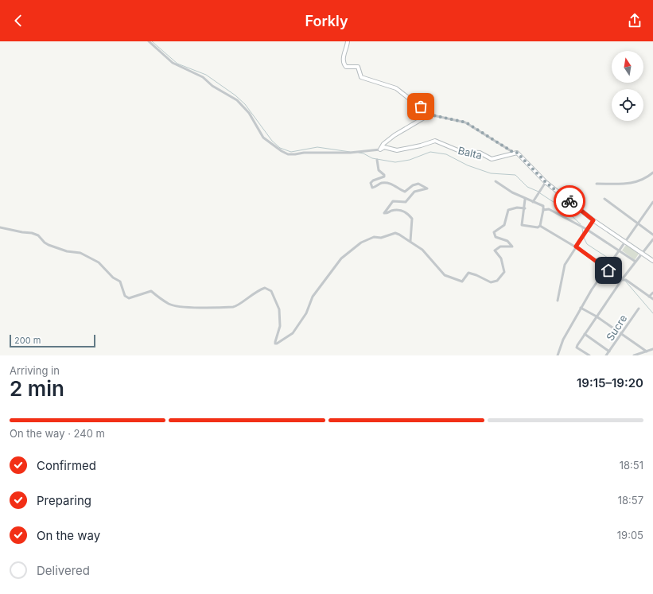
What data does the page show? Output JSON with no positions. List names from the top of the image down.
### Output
{
  "streets": {
    "street": ["Balta", "Sucre"]
  },
  "scale_bar": "200 m",
  "north": "top",
  "page": {
    "header": "Forkly",
    "scale": "200 m",
    "heading": ["2 min", "Arriving in", "19:15–19:20"],
    "bar": "On the way · 240 m",
    "list": [
      ["Confirmed", "18:51"],
      ["Preparing", "18:57"],
      ["On the way", "19:05"],
      "Delivered"
    ]
  }
}
